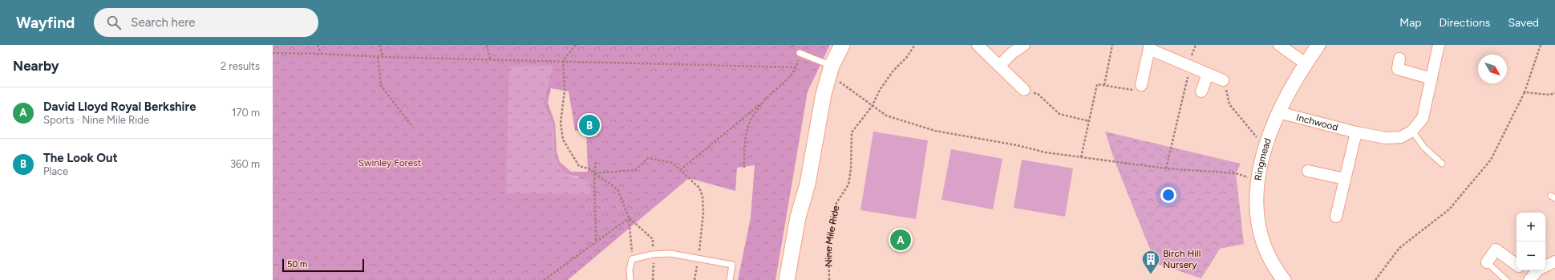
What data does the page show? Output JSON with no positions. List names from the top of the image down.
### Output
{
  "streets": {
    "street": ["Inchwood", "Ringmead"],
    "path": ["Nine Mile Ride"]
  },
  "crossings": [
    ["Inchwood", "Ringmead"]
  ],
  "parks": ["Swinley Forest"],
  "places": {
    "building": ["Birch Hill Nursery"]
  },
  "scale_bar": "50 m",
  "north": "bottom right",
  "page": {
    "header": "Wayfind",
    "search": "Search here",
    "nav": ["Map", "Directions", "Saved"],
    "heading": ["Nearby", "2 results"],
    "list": [
      {
        "mark": "A",
        "name": "David Lloyd Royal Berkshire",
        "note": "Sports · Nine Mile Ride",
        "value": "170 m"
      },
      {
        "mark": "B",
        "name": "The Look Out",
        "note": "Place",
        "value": "360 m"
      }
    ],
    "pins": ["B", "A"],
    "map_buttons": ["+", "−"],
    "scale": "50 m"
  }
}
